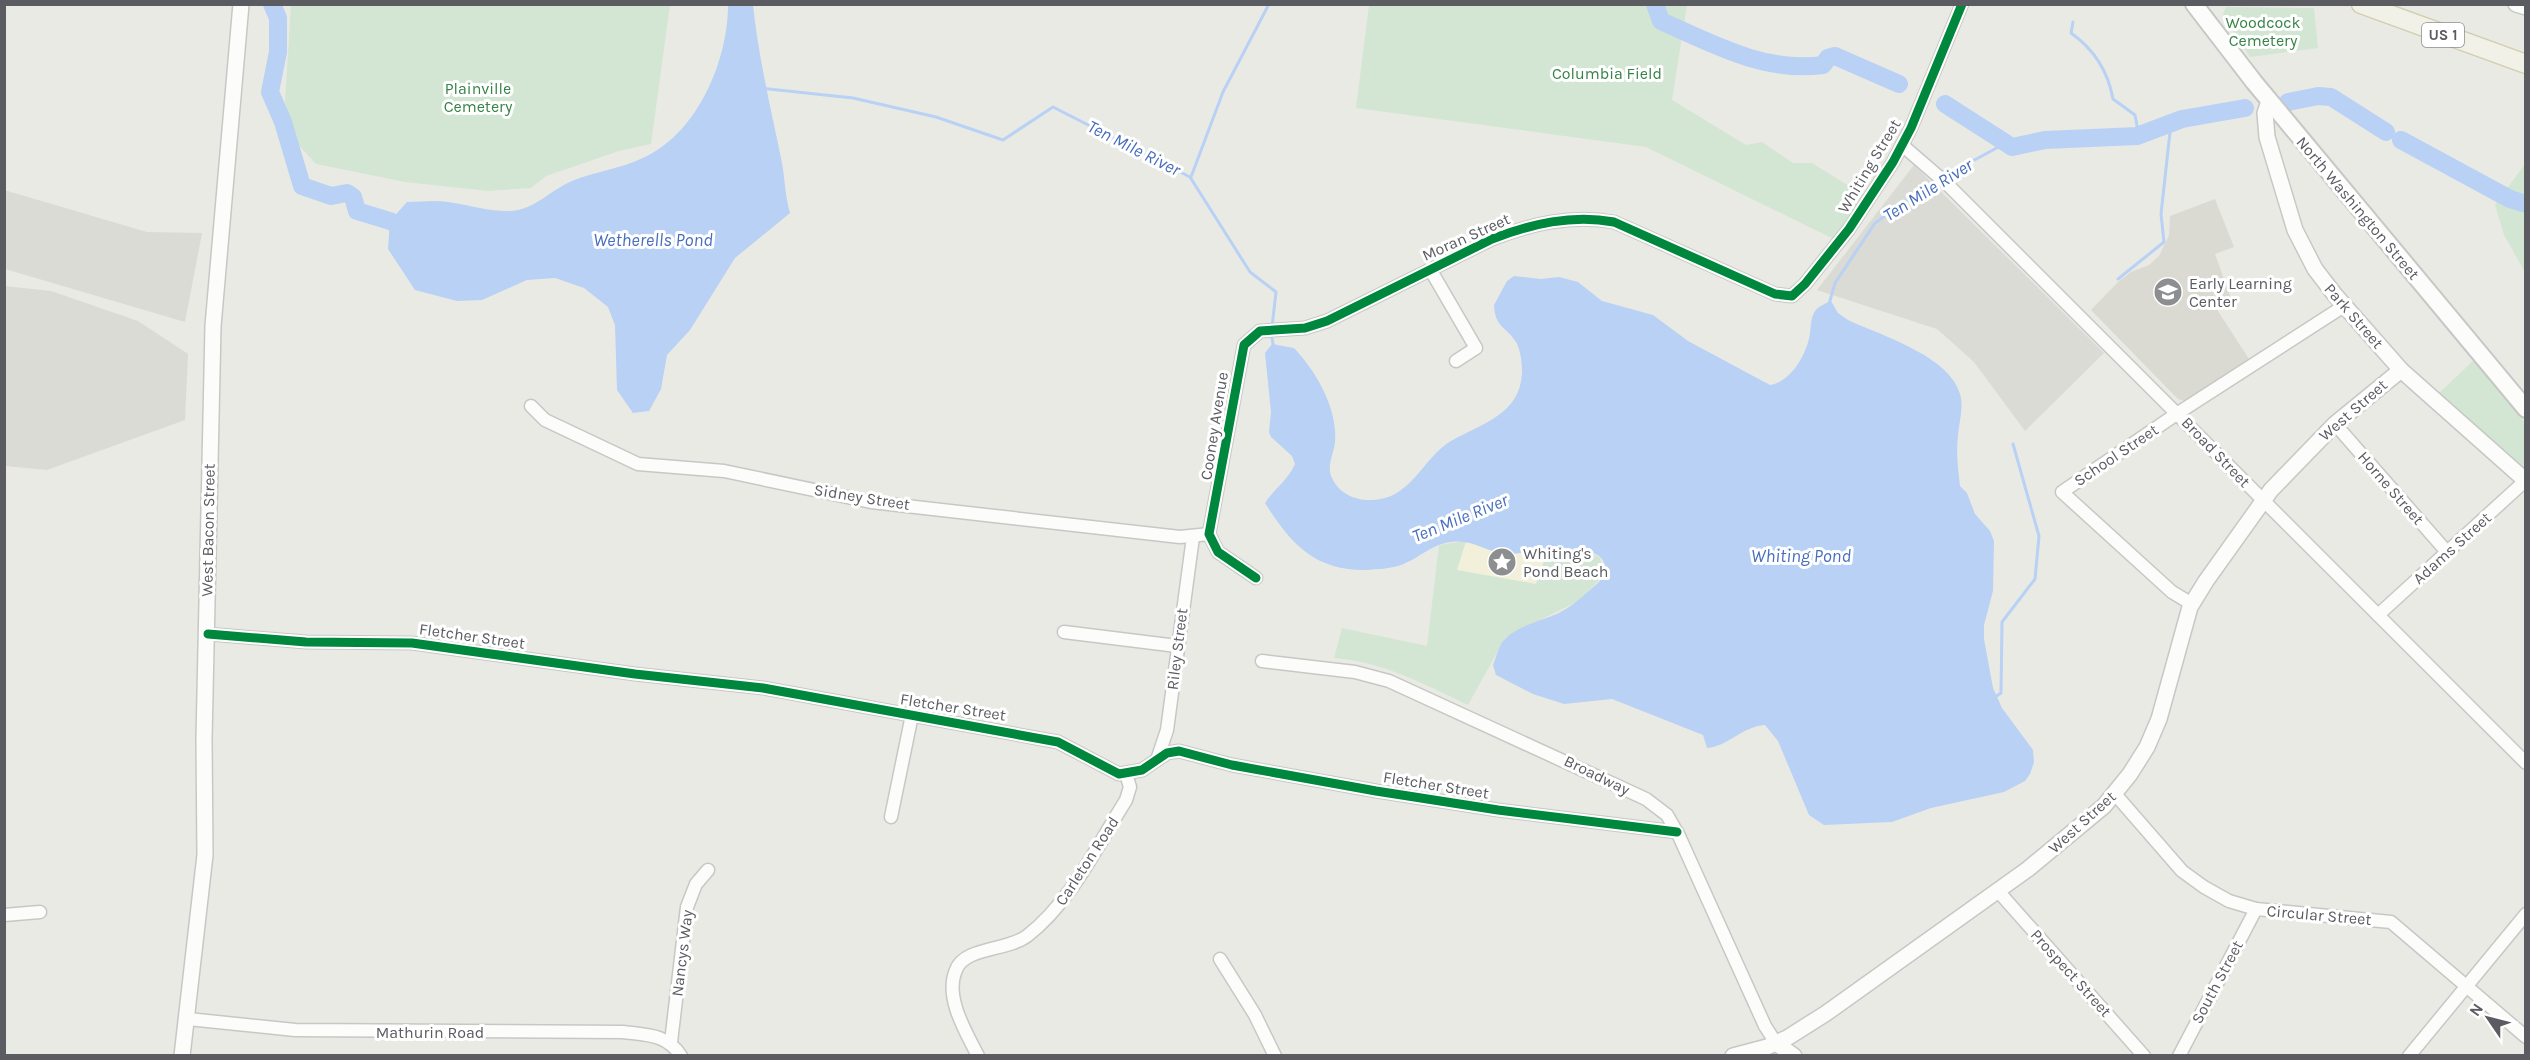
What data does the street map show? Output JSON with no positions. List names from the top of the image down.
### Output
{
  "streets": {
    "main road": ["US 1", "North Washington Street"],
    "street": [
      "Whiting Street",
      "Moran Street",
      "Park Street",
      "West Street",
      "Cooney Avenue",
      "Broad Street",
      "School Street",
      "Horne Street",
      "Sidney Street",
      "West Bacon Street",
      "Adams Street",
      "Fletcher Street",
      "Riley Street",
      "Broadway",
      "Carleton Road",
      "Circular Street",
      "Nancys Way",
      "Prospect Street",
      "South Street",
      "Mathurin Road"
    ]
  },
  "crossings": [
    ["Whiting Street", "Moran Street"],
    ["Whiting Street", "Broad Street"],
    ["North Washington Street", "Park Street"],
    ["Moran Street", "Cooney Avenue"],
    ["Park Street", "West Street"],
    ["Park Street", "School Street"],
    ["Park Street", "Adams Street"],
    ["West Street", "Broad Street"],
    ["West Street", "School Street"],
    ["West Street", "Horne Street"],
    ["West Street", "Broadway"],
    ["West Street", "Circular Street"],
    ["West Street", "Prospect Street"],
    ["Cooney Avenue", "Sidney Street"],
    ["Broad Street", "School Street"],
    ["Broad Street", "Adams Street"],
    ["Horne Street", "Adams Street"],
    ["Sidney Street", "Riley Street"],
    ["West Bacon Street", "Fletcher Street"],
    ["West Bacon Street", "Mathurin Road"],
    ["Fletcher Street", "Riley Street"],
    ["Fletcher Street", "Broadway"],
    ["Fletcher Street", "Carleton Road"],
    ["Circular Street", "South Street"],
    ["Nancys Way", "Mathurin Road"]
  ],
  "water": ["Ten Mile River", "Wetherells Pond", "Whiting Pond"],
  "parks": ["Woodcock Cemetery", "Columbia Field", "Plainville Cemetery"],
  "places": {
    "school or university": ["Early Learning Center"],
    "place": ["Whiting's Pond Beach"]
  },
  "north": "top left"
}
